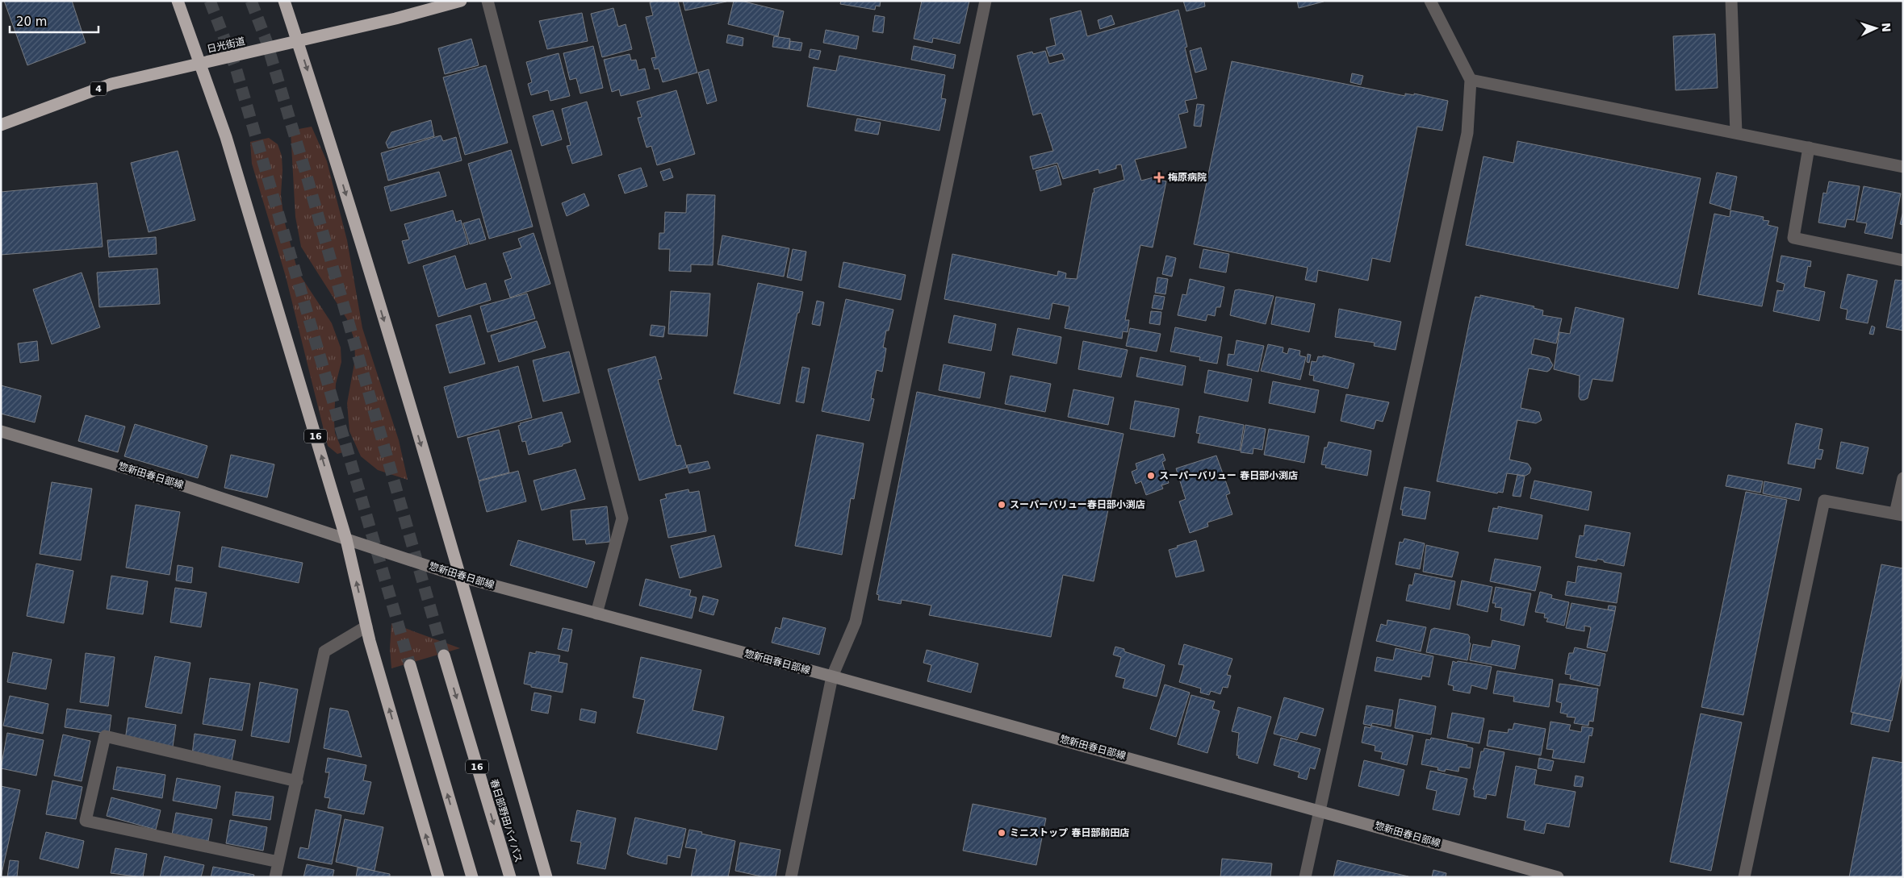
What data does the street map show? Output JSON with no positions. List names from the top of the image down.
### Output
{
  "streets": {
    "highway": [
      "日光街道",
      "4",
      "16",
      "春日部野田バイパス"
    ],
    "main road": ["惣新田春日部線"]
  },
  "crossings": [
    ["日光街道", "16"],
    ["16", "惣新田春日部線"]
  ],
  "places": {
    "health": ["梅原病院"],
    "other": ["スーパーバリュー 春日部小渕店", "スーパーバリュー春日部小渕店", "ミニストップ 春日部前田店"]
  },
  "scale_bar": "20 m",
  "north": "right"
}
